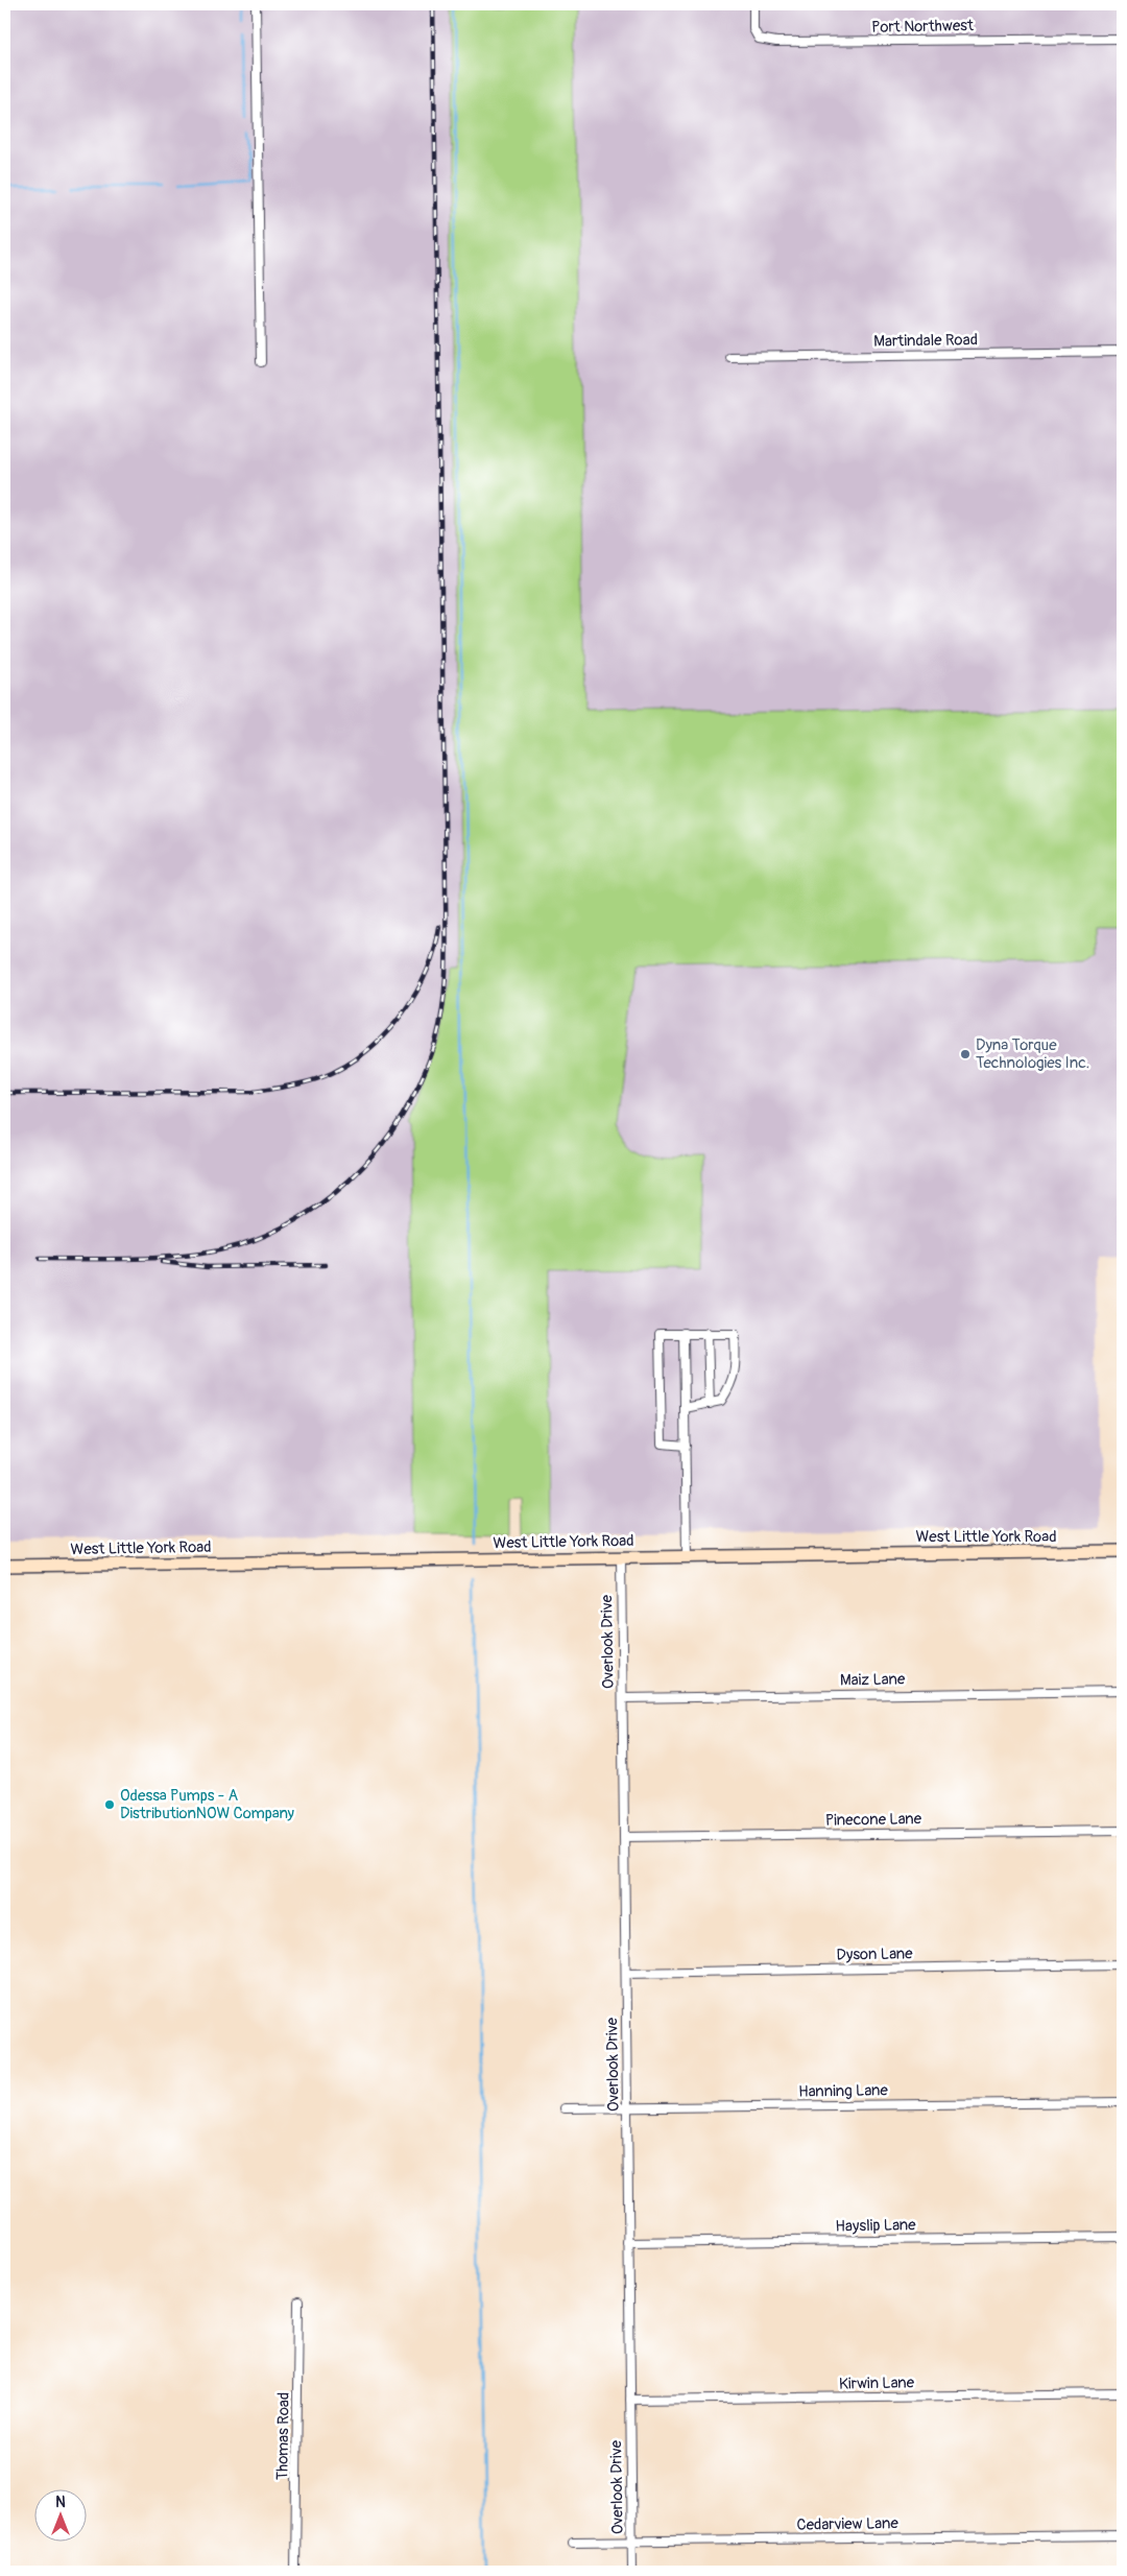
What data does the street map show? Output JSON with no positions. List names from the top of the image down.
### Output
{
  "streets": {
    "main road": ["West Little York Road"],
    "street": [
      "Port Northwest",
      "Martindale Road",
      "Overlook Drive",
      "Maiz Lane",
      "Pinecone Lane",
      "Dyson Lane",
      "Hanning Lane",
      "Hayslip Lane",
      "Kirwin Lane",
      "Thomas Road",
      "Cedarview Lane"
    ]
  },
  "crossings": [
    ["West Little York Road", "Overlook Drive"],
    ["Overlook Drive", "Maiz Lane"],
    ["Overlook Drive", "Pinecone Lane"],
    ["Overlook Drive", "Dyson Lane"],
    ["Overlook Drive", "Hanning Lane"],
    ["Overlook Drive", "Hayslip Lane"],
    ["Overlook Drive", "Kirwin Lane"],
    ["Overlook Drive", "Cedarview Lane"]
  ],
  "places": ["Dyna Torque Technologies Inc.", "Odessa Pumps - A DistributionNOW Company"],
  "north": "top"
}
